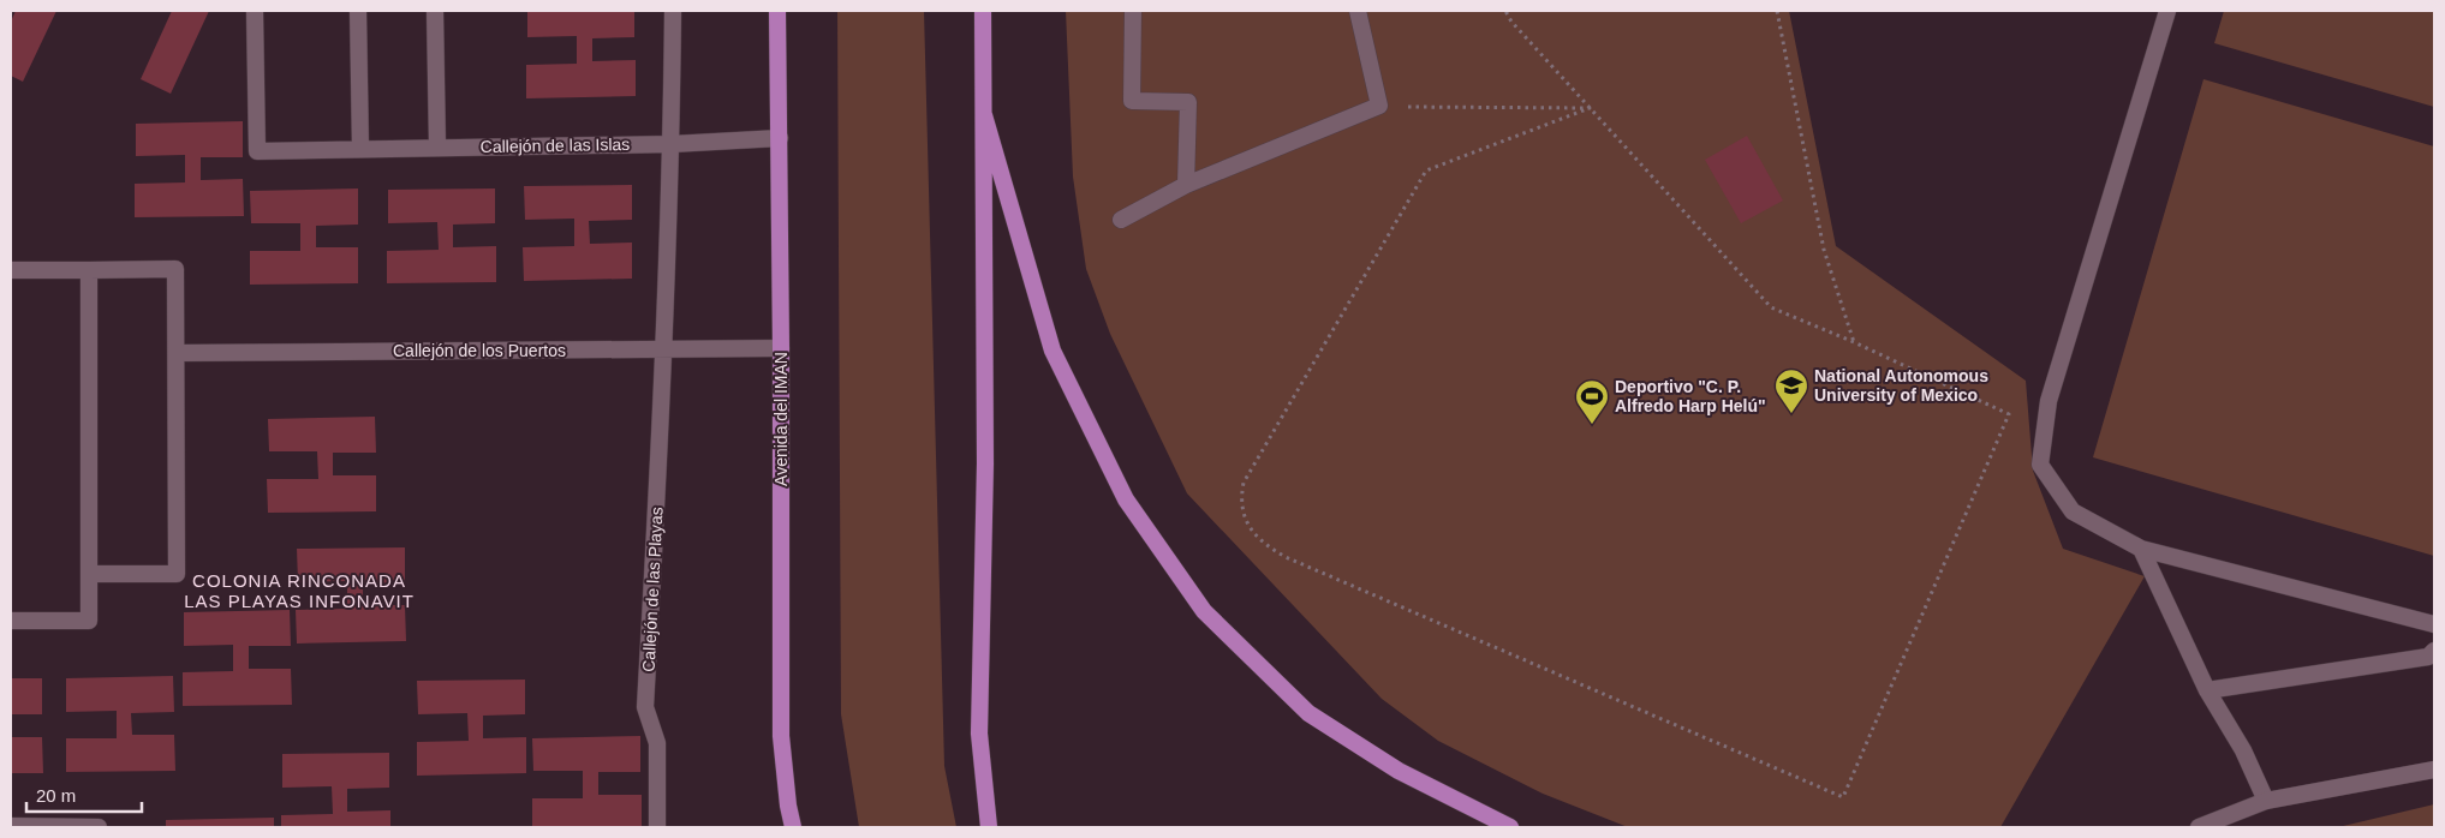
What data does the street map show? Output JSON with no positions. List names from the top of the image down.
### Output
{
  "streets": {
    "main road": ["Avenida del IMAN"],
    "street": ["Callejón de las Islas", "Callejón de los Puertos", "Callejón de las Playas"]
  },
  "crossings": [
    ["Callejón de las Islas", "Avenida del IMAN"],
    ["Callejón de los Puertos", "Avenida del IMAN"],
    ["Callejón de los Puertos", "Callejón de las Playas"]
  ],
  "districts": ["COLONIA RINCONADA LAS PLAYAS INFONAVIT"],
  "places": {
    "school or university": ["National Autonomous University of Mexico"],
    "sports": ["Deportivo \"C. P. Alfredo Harp Helú\""]
  },
  "scale_bar": "20 m"
}
